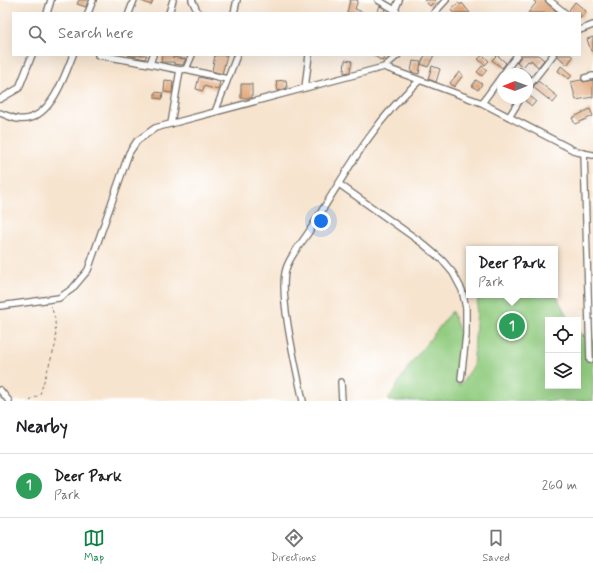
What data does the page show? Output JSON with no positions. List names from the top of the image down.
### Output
{
  "north": "left",
  "page": {
    "search": "Search here",
    "popup": ["Deer Park", "Park"],
    "pins": "1",
    "heading": "Nearby",
    "list": [
      {
        "mark": "1",
        "name": "Deer Park",
        "note": "Park",
        "value": "260 m"
      }
    ],
    "nav": ["Map", "Directions", "Saved"]
  }
}
